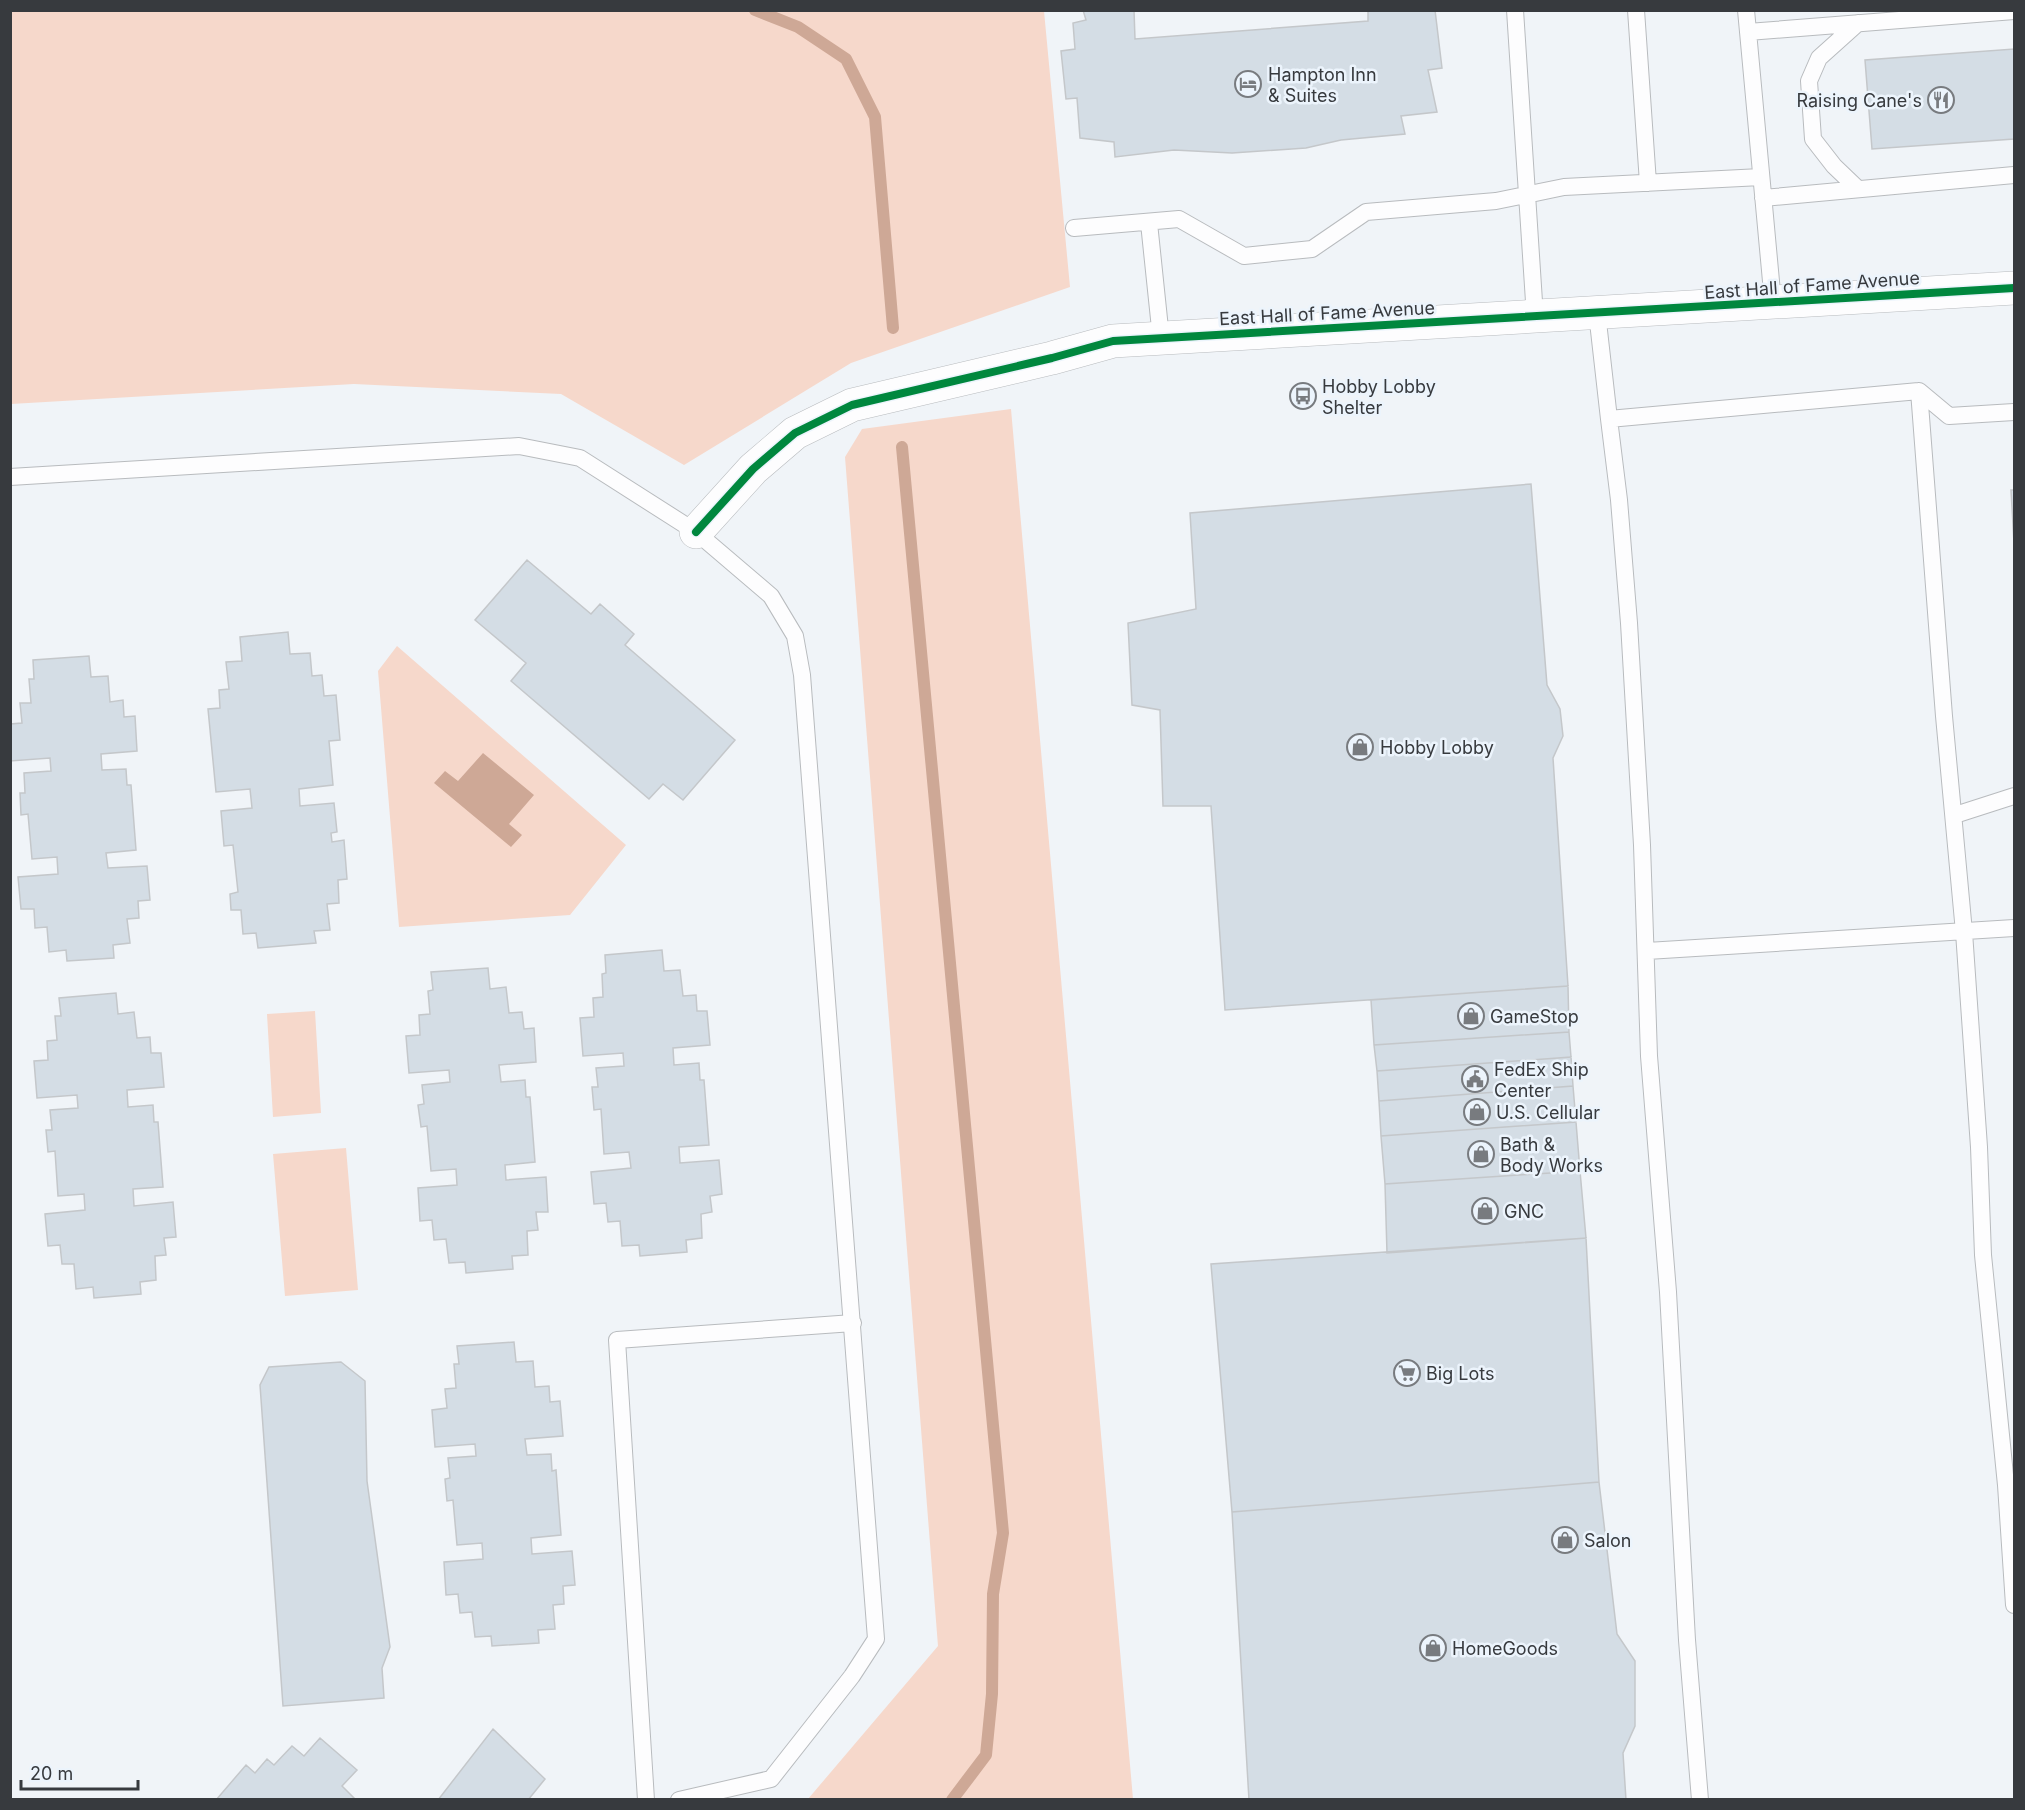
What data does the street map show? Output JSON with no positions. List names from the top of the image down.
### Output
{
  "streets": {
    "street": ["East Hall of Fame Avenue"]
  },
  "places": {
    "hotel": ["Hampton Inn & Suites"],
    "restaurant": ["Raising Cane's"],
    "bus stop": ["Hobby Lobby Shelter"],
    "shop": [
      "Hobby Lobby",
      "GameStop",
      "U.S. Cellular",
      "Bath & Body Works",
      "GNC",
      "Salon",
      "HomeGoods"
    ],
    "public building": ["FedEx Ship Center"],
    "supermarket": ["Big Lots"]
  },
  "scale_bar": "20 m"
}
